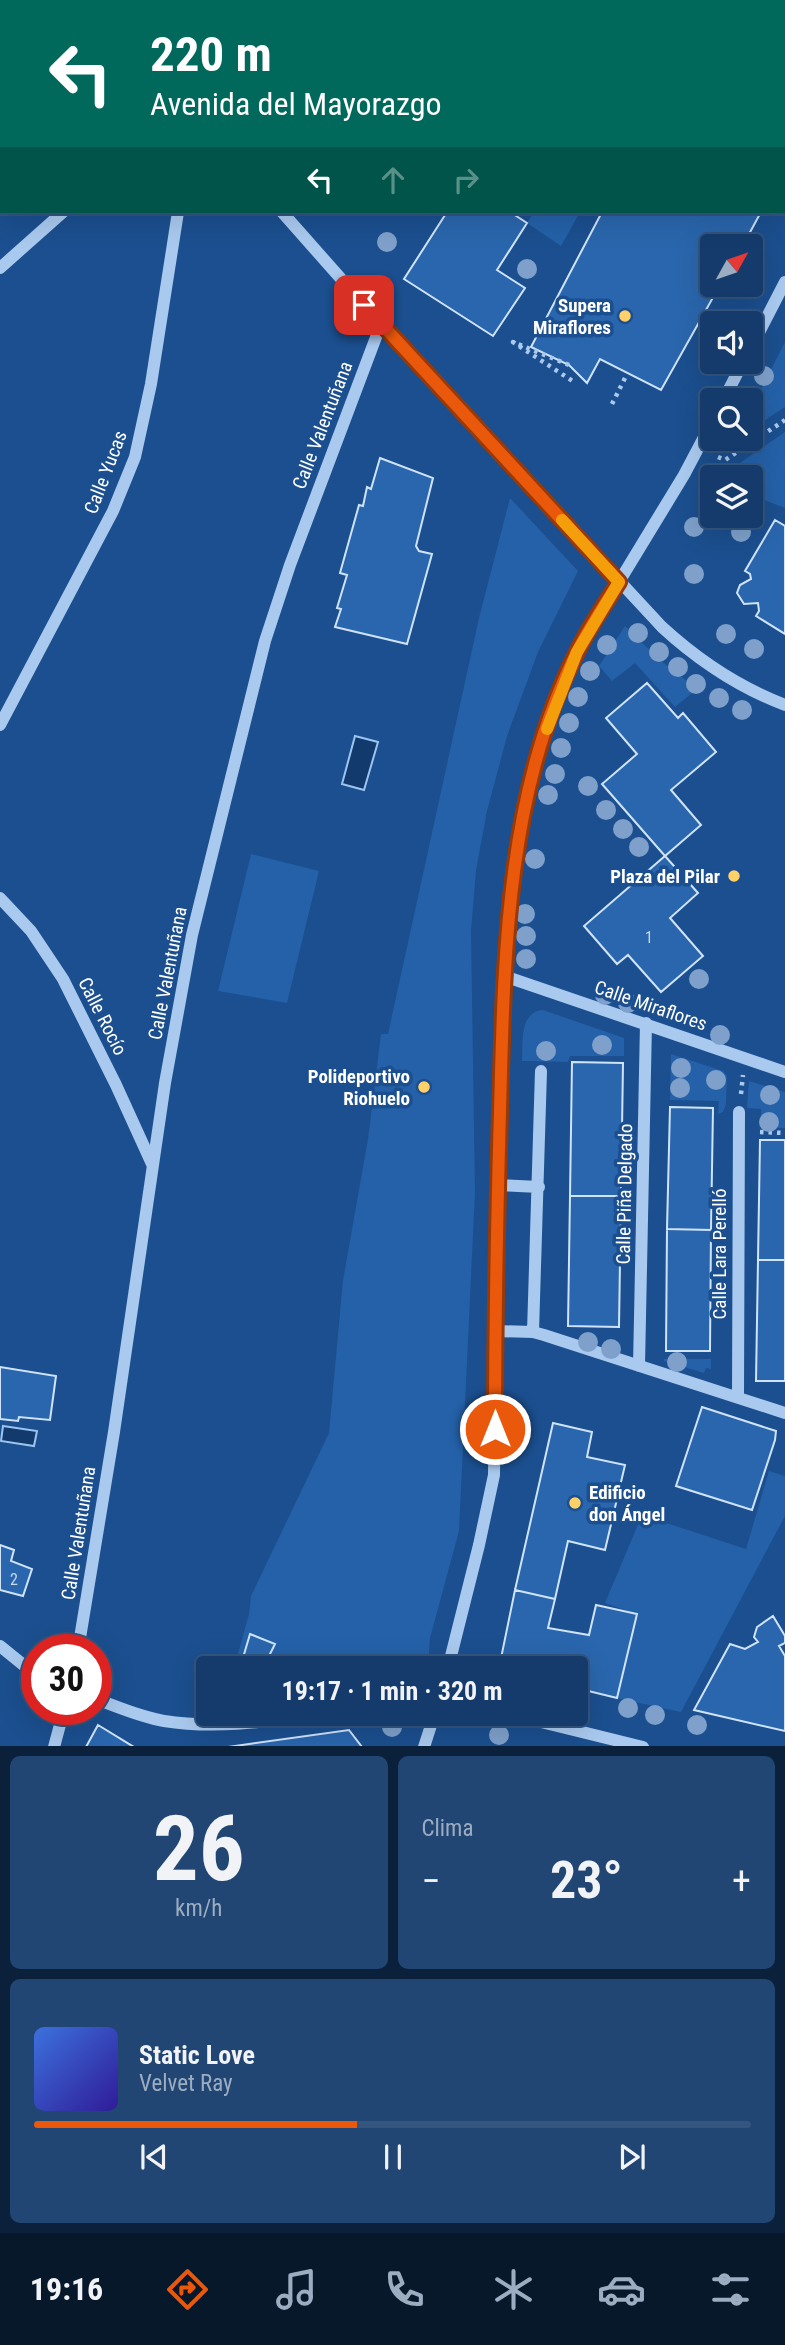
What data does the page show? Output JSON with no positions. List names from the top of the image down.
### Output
{
  "streets": {
    "street": [
      "Calle Valentuñana",
      "Calle Yucas",
      "Calle Miraflores",
      "Calle Rocío",
      "Calle Piña Delgado",
      "Calle Lara Perelló"
    ]
  },
  "crossings": [
    ["Calle Valentuñana", "Calle Rocío"],
    ["Calle Miraflores", "Calle Piña Delgado"]
  ],
  "places": [
    "Supera Miraflores",
    "Plaza del Pilar",
    "Polideportivo Riohuelo",
    "Edificio don Ángel"
  ],
  "house_numbers": ["1", "2"],
  "north": "top right",
  "page": {
    "turn": ["220 m", "Avenida del Mayorazgo"],
    "limit": "30",
    "trip": "19:17 · 1 min · 320 m",
    "tile": [
      ["26", "km/h"],
      "Clima"
    ],
    "heat": ["−", "23°", "+"],
    "song": ["Static Love", "Velvet Ray"],
    "tabs": "19:16"
  }
}
